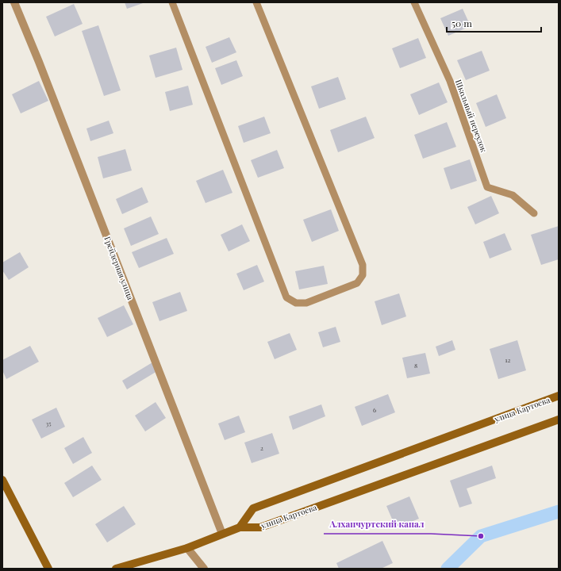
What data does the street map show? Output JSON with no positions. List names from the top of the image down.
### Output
{
  "streets": {
    "main road": ["улица Картоева"],
    "street": ["Грейдерная улица"],
    "lane": ["Школьный переулок"]
  },
  "places": ["Алханчуртский канал"],
  "house_numbers": [
    "12",
    "8",
    "6",
    "35",
    "2"
  ],
  "scale_bar": "50 m"
}
